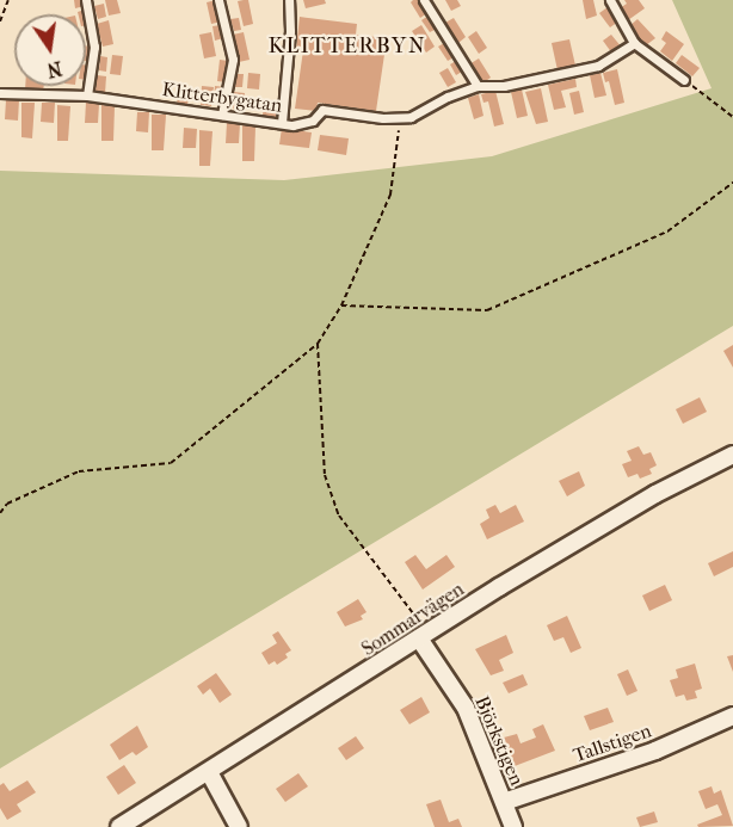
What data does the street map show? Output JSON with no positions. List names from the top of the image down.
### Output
{
  "streets": {
    "street": ["Sommarvägen", "Björkstigen", "Tallstigen"],
    "lane": ["Klitterbygatan"]
  },
  "crossings": [
    ["Sommarvägen", "Björkstigen"],
    ["Björkstigen", "Tallstigen"]
  ],
  "districts": ["KLITTERBYN"],
  "north": "bottom"
}
